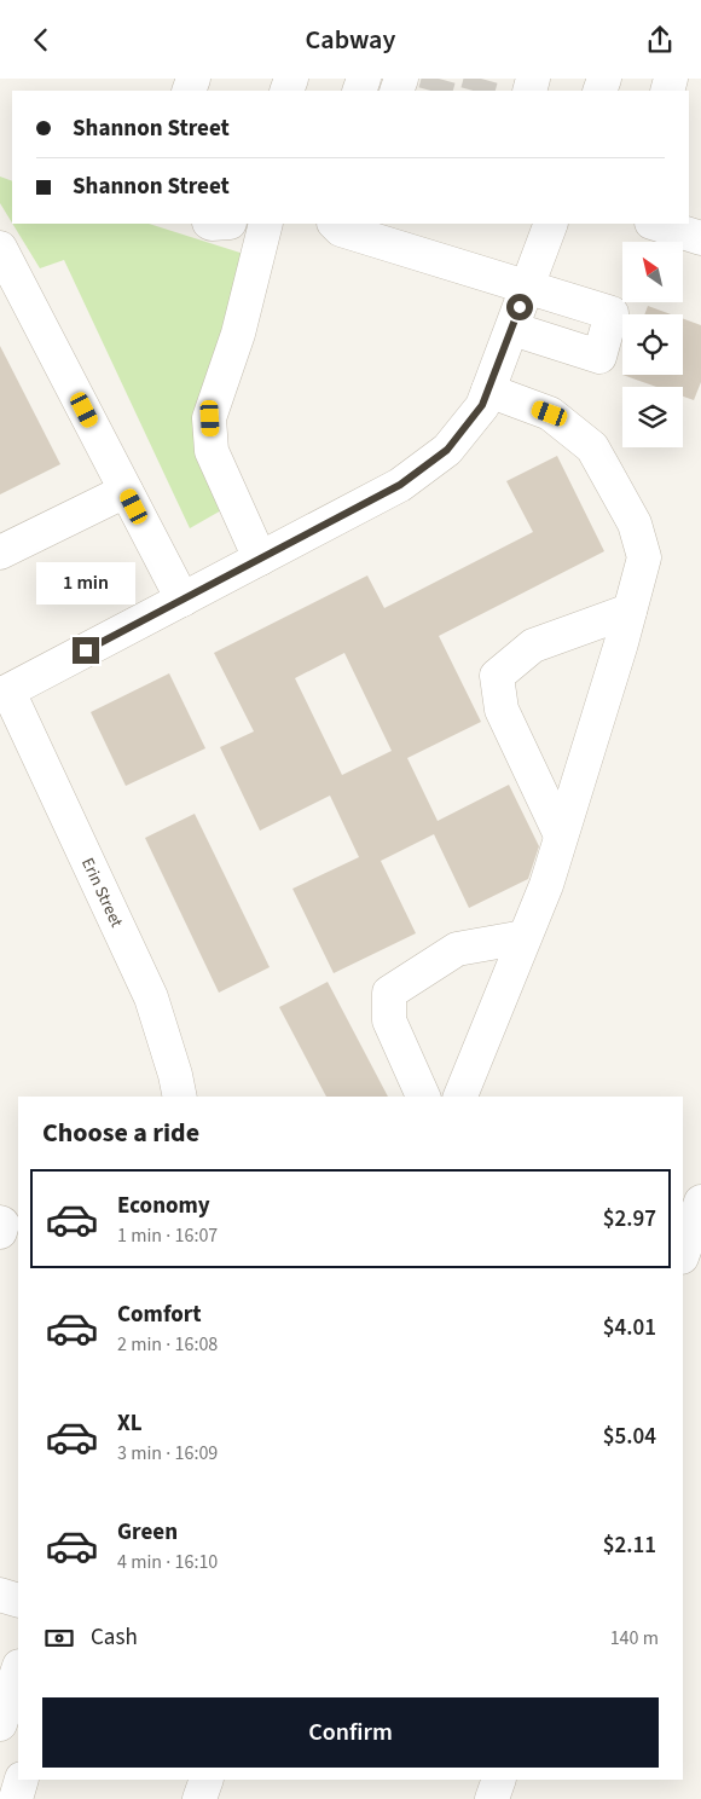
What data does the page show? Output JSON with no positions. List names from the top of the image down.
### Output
{
  "streets": {
    "street": ["Erin Street"]
  },
  "north": "top left",
  "page": {
    "header": "Cabway",
    "banner": ["Shannon Street", "Shannon Street"],
    "bubble": "1 min",
    "heading": "Choose a ride",
    "list": [
      {
        "name": "Economy",
        "note": "1 min · 16:07",
        "value": "$2.97"
      },
      {
        "name": "Comfort",
        "note": "2 min · 16:08",
        "value": "$4.01"
      },
      {
        "name": "XL",
        "note": "3 min · 16:09",
        "value": "$5.04"
      },
      {
        "name": "Green",
        "note": "4 min · 16:10",
        "value": "$2.11"
      }
    ],
    "pay": ["Cash", "140 m"],
    "buttons": "Confirm"
  }
}
